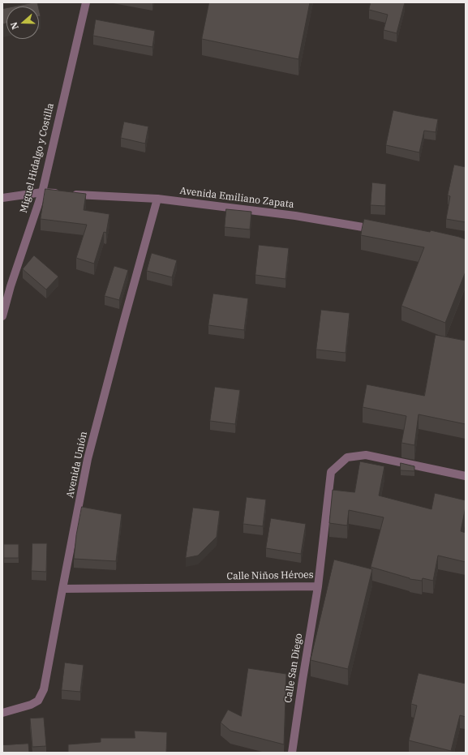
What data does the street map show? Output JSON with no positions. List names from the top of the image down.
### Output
{
  "streets": {
    "street": [
      "Miguel Hidalgo y Costilla",
      "Avenida Emiliano Zapata",
      "Avenida Unión",
      "Calle Niños Héroes",
      "Calle San Diego"
    ]
  },
  "crossings": [
    ["Miguel Hidalgo y Costilla", "Avenida Emiliano Zapata"],
    ["Avenida Emiliano Zapata", "Avenida Unión"],
    ["Avenida Unión", "Calle Niños Héroes"],
    ["Calle Niños Héroes", "Calle San Diego"]
  ],
  "north": "left"
}
